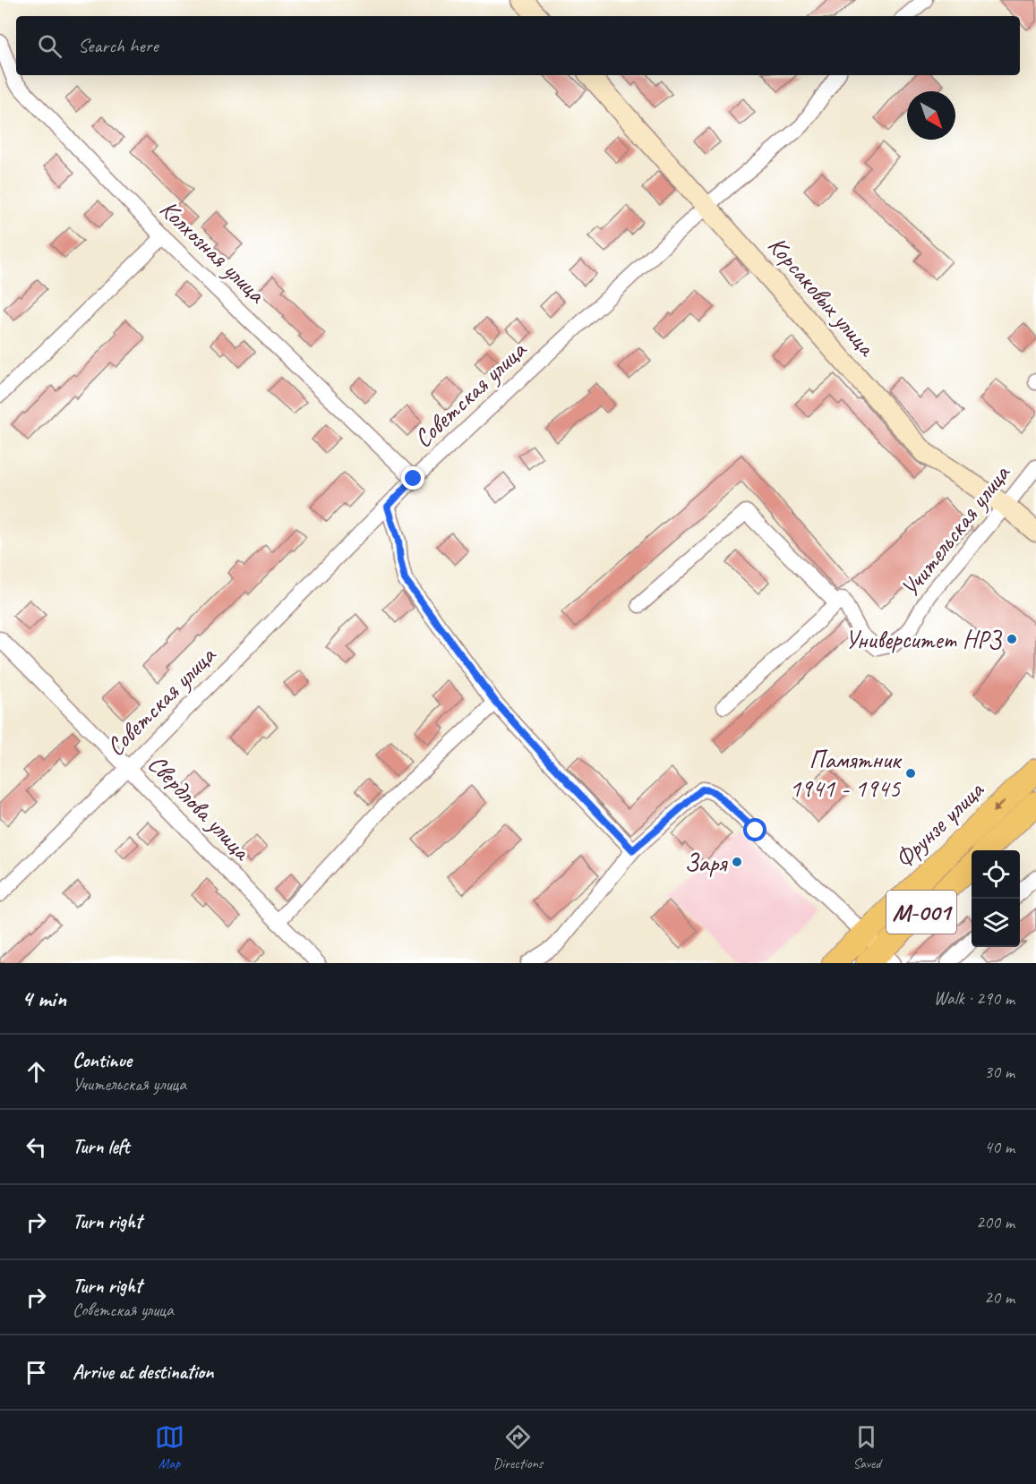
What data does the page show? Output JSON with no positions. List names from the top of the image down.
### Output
{
  "streets": {
    "main road": ["Фрунзе улица", "M-001"],
    "street": [
      "Колхозная улица",
      "Корсаковых улица",
      "Советская улица",
      "Учительская улица",
      "Свердлова улица"
    ]
  },
  "crossings": [
    ["Колхозная улица", "Советская улица"],
    ["Корсаковых улица", "Советская улица"],
    ["Корсаковых улица", "Учительская улица"],
    ["Советская улица", "Свердлова улица"]
  ],
  "places": ["Университет НРЗ", "Памятник 1941 - 1945", "Заря"],
  "north": "bottom right",
  "page": {
    "search": "Search here",
    "heading": ["4 min", "Walk · 290 m"],
    "list": [
      ["Continue", "Учительская улица", "30 m"],
      ["Turn left", "40 m"],
      ["Turn right", "200 m"],
      ["Turn right", "Советская улица", "20 m"],
      "Arrive at destination"
    ],
    "nav": ["Map", "Directions", "Saved"]
  }
}
